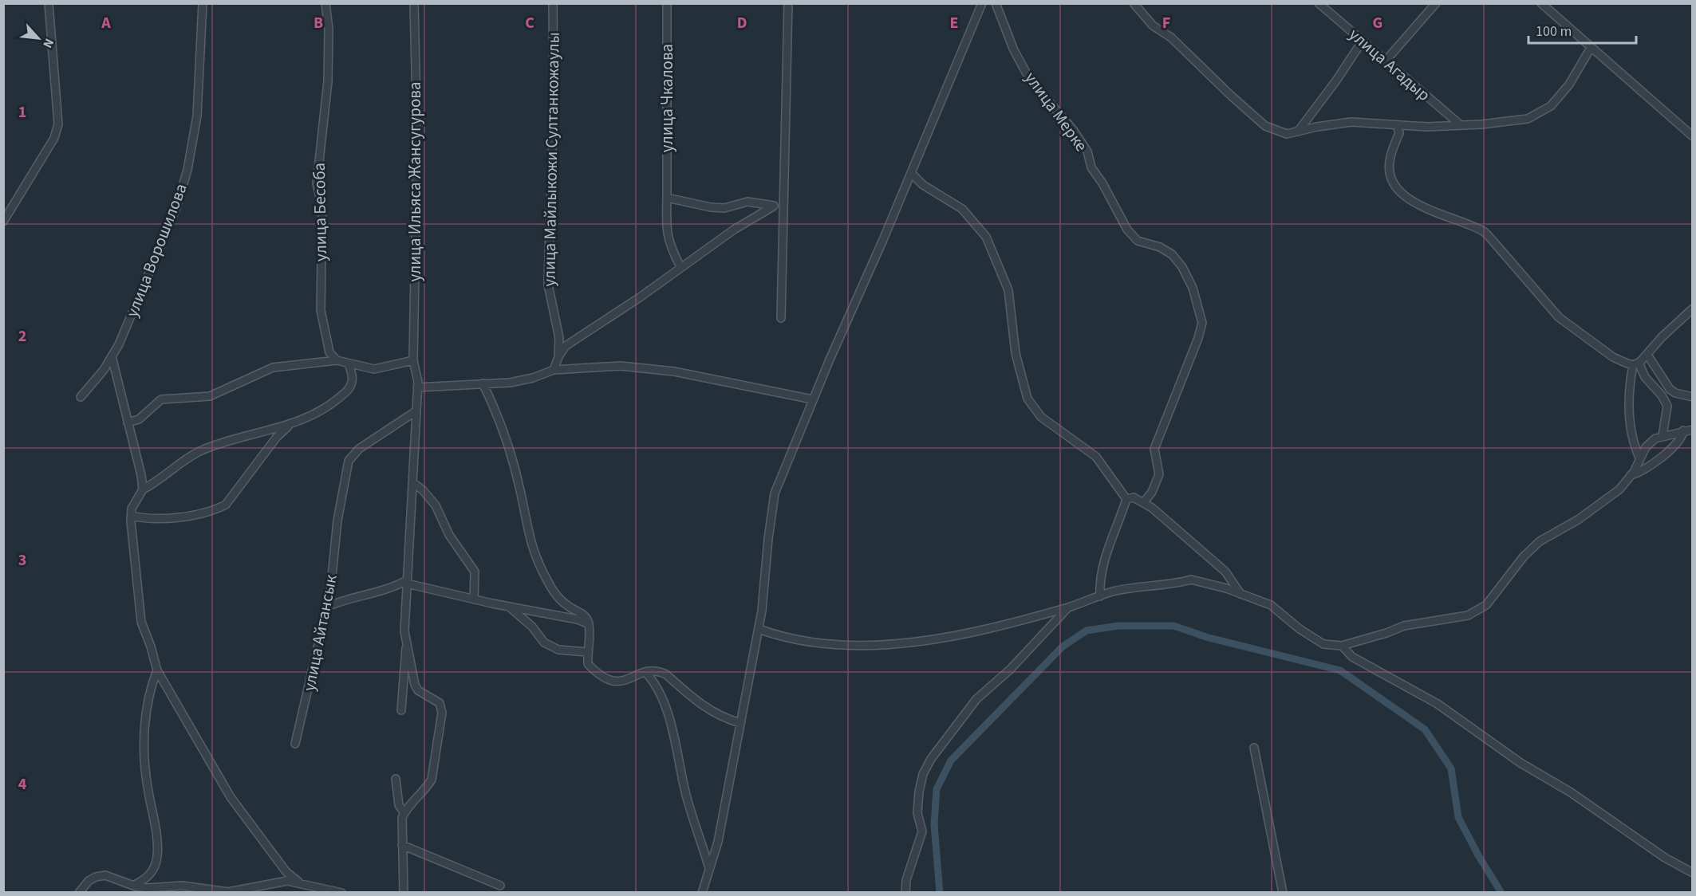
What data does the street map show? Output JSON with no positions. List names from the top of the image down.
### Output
{
  "streets": {
    "street": [
      "улица Агадыр",
      "улица Чкалова",
      "улица Мерке",
      "улица Майлыкожи Султанкожаулы",
      "улица Ильяса Жансугурова",
      "улица Бесоба",
      "улица Ворошилова",
      "улица Айтансык"
    ]
  },
  "crossings": [
    ["улица Ильяса Жансугурова", "улица Айтансык"]
  ],
  "scale_bar": "100 m",
  "north": "bottom right",
  "grid": {
    "columns": [
      "A",
      "B",
      "C",
      "D",
      "E",
      "F",
      "G"
    ],
    "rows": [
      "1",
      "2",
      "3",
      "4"
    ]
  }
}
